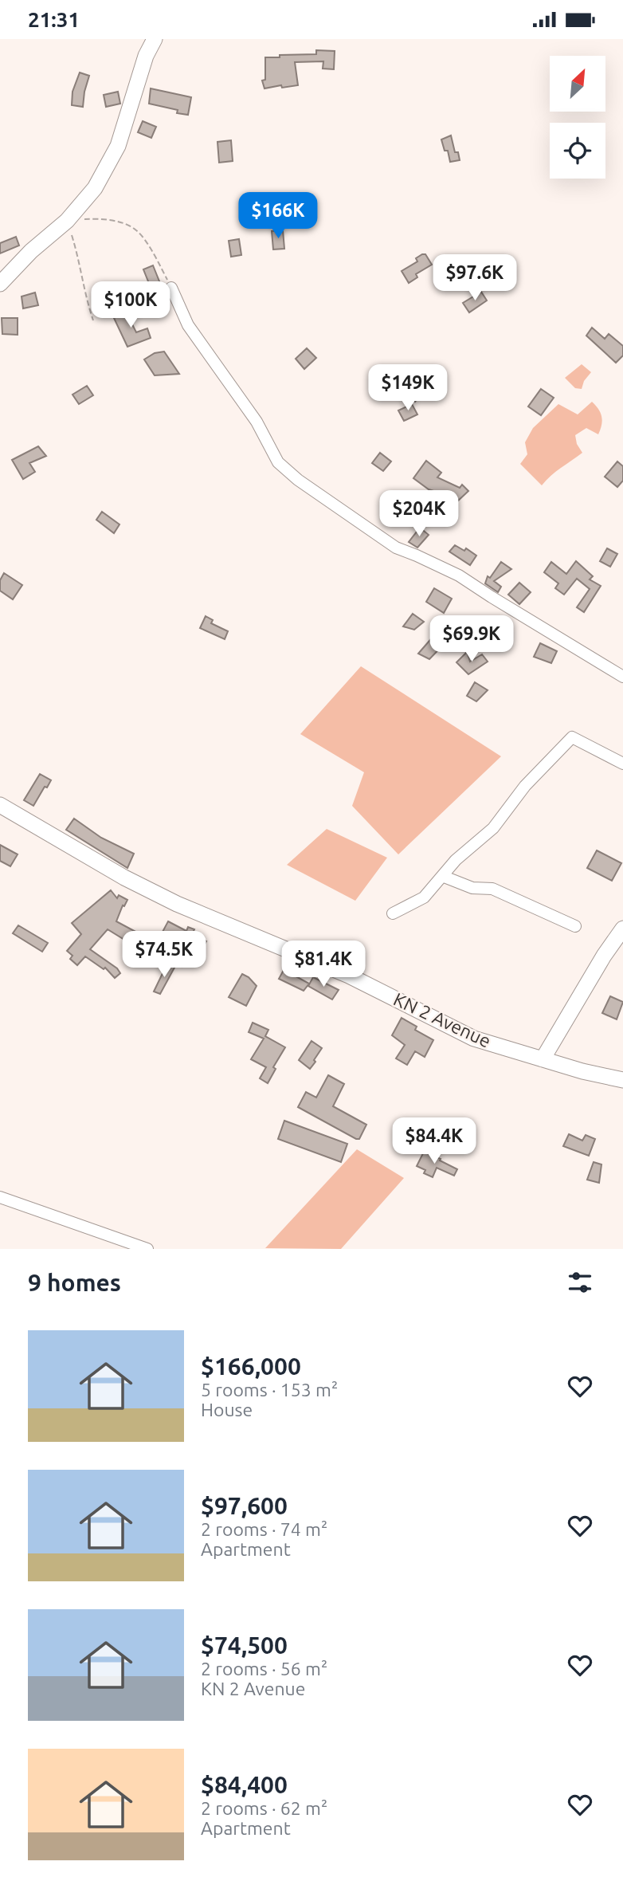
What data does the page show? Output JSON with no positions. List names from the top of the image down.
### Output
{
  "streets": {
    "main road": ["KN 2 Avenue"]
  },
  "north": "top right",
  "page": {
    "status": "21:31",
    "price": [
      "$166K",
      "$97.6K",
      "$100K",
      "$149K",
      "$204K",
      "$69.9K",
      "$74.5K",
      "$81.4K",
      "$84.4K"
    ],
    "heading": "9 homes",
    "list": [
      {
        "name": "$166,000",
        "note": "5 rooms · 153 m² · House"
      },
      {
        "name": "$97,600",
        "note": "2 rooms · 74 m² · Apartment"
      },
      {
        "name": "$74,500",
        "note": "2 rooms · 56 m² · KN 2 Avenue"
      },
      {
        "name": "$84,400",
        "note": "2 rooms · 62 m² · Apartment"
      }
    ]
  }
}
